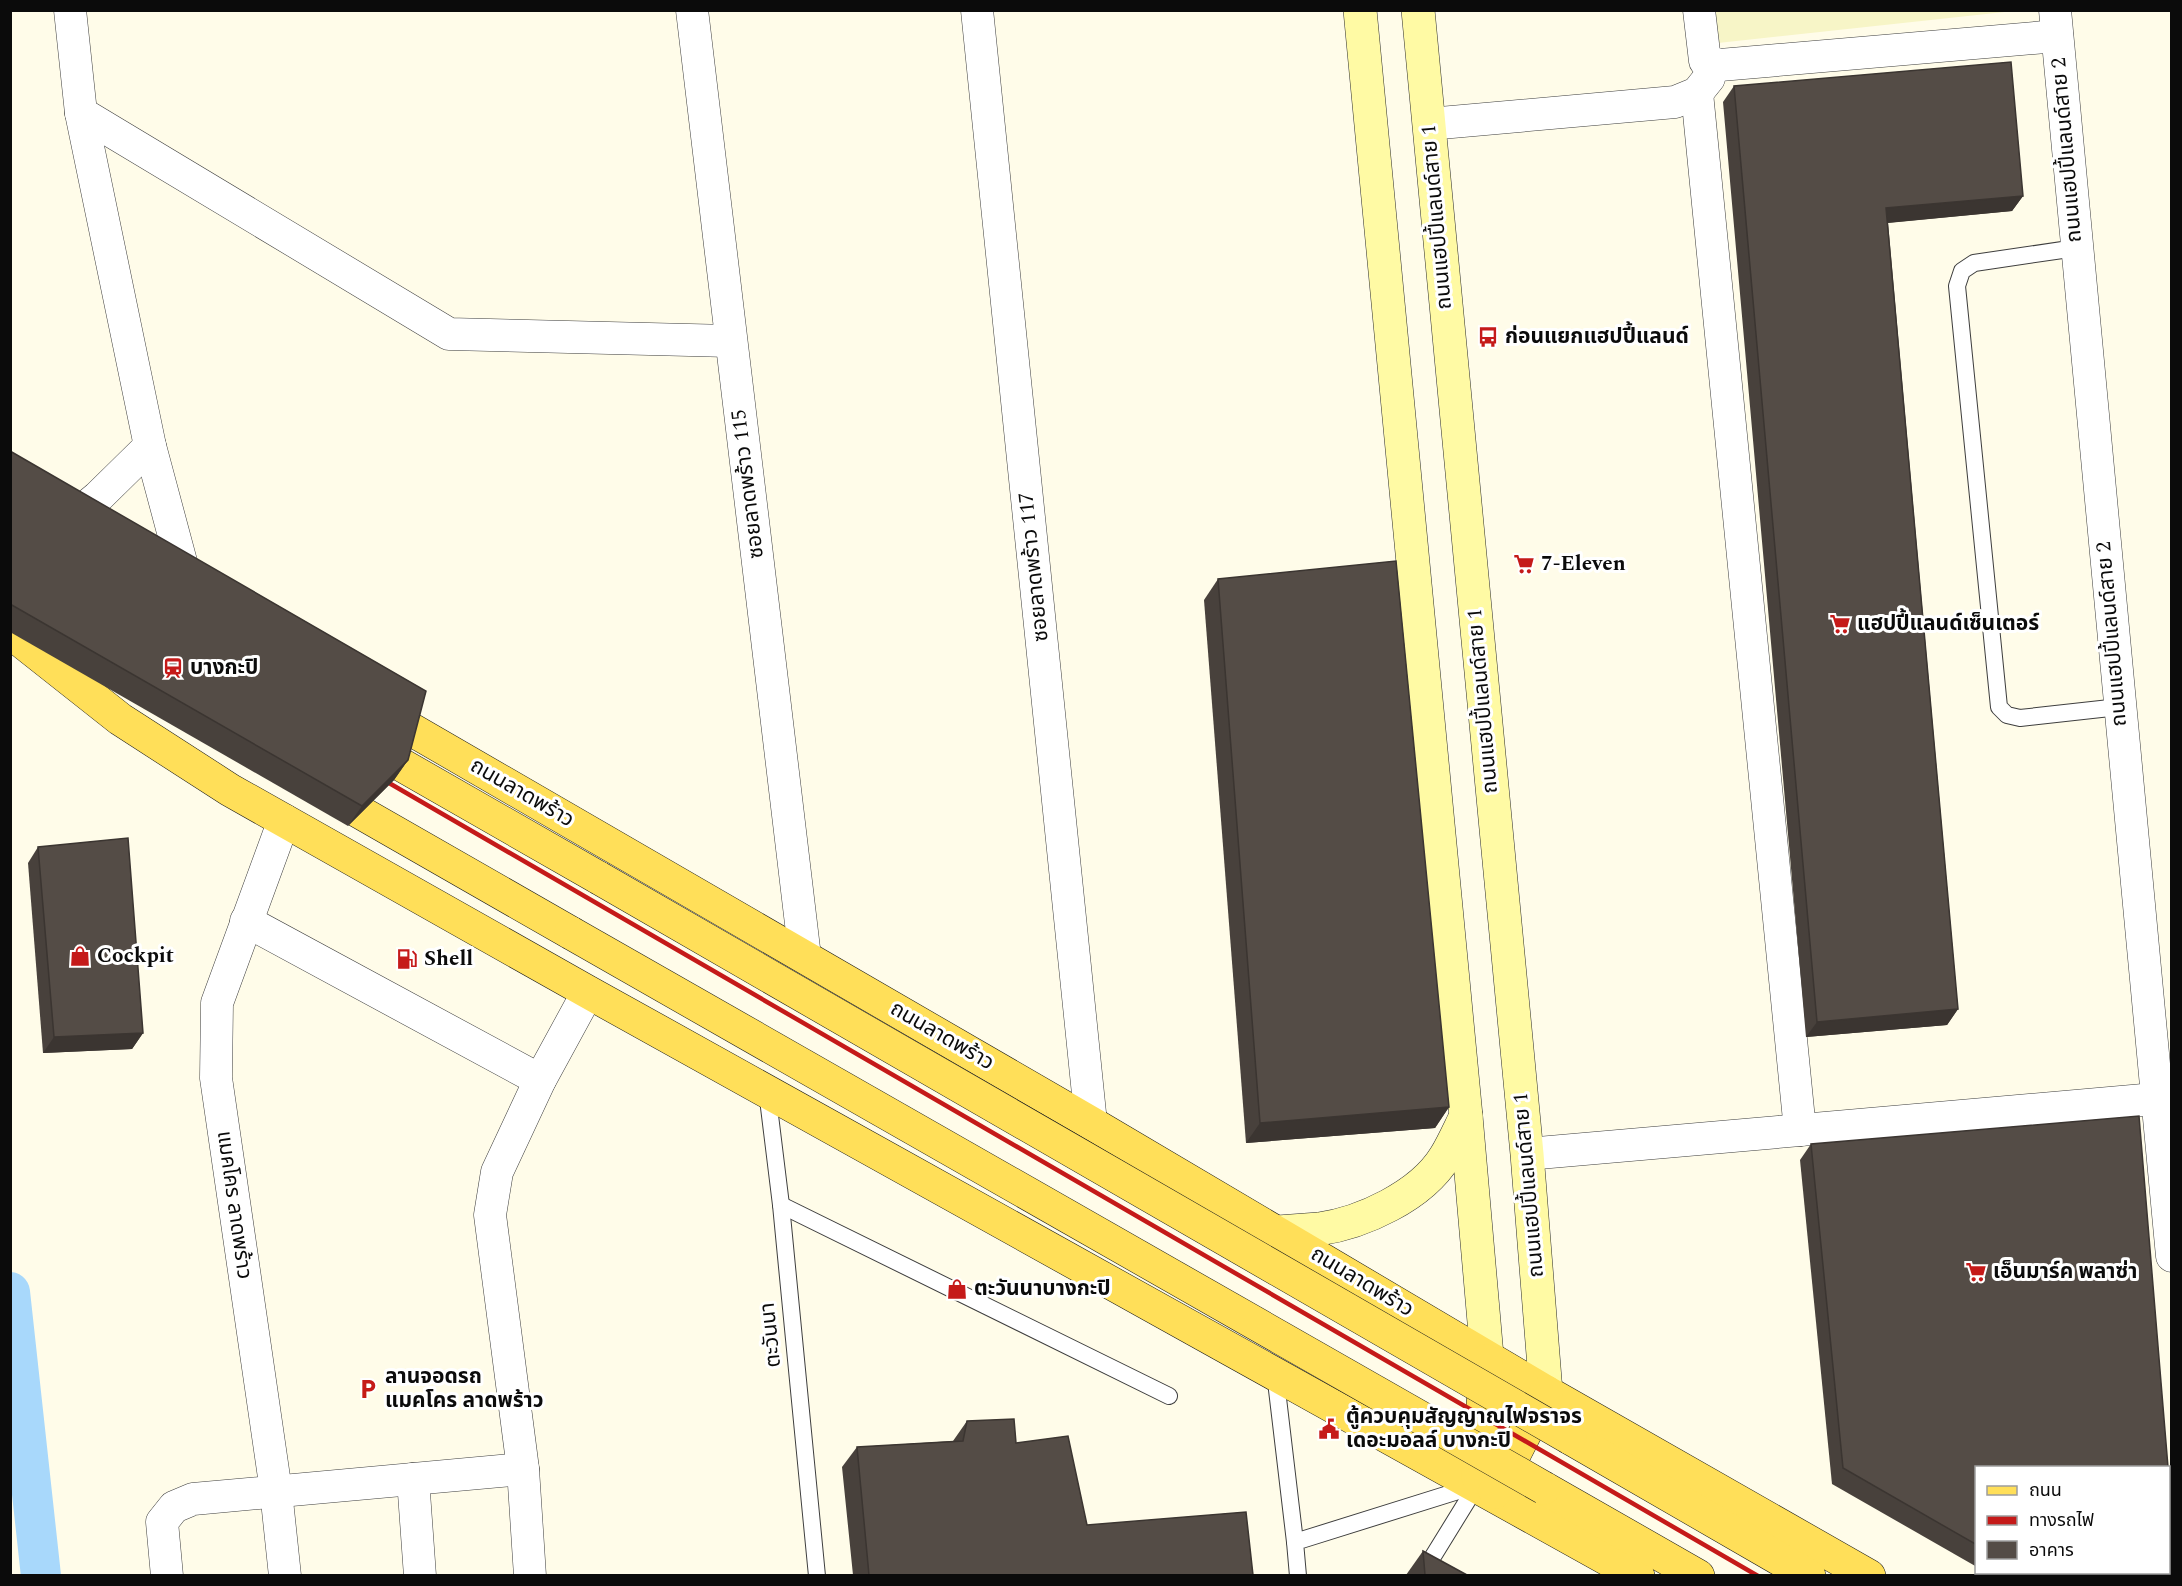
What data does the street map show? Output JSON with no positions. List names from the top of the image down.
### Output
{
  "streets": {
    "main road": ["ถนนลาดพร้าว"],
    "street": [
      "ถนนแฮปปี้แลนด์สาย 2",
      "ถนนแฮปปี้แลนด์สาย 1",
      "ซอยลาดพร้าว 115",
      "ซอยลาดพร้าว 117",
      "แมคโคร ลาดพร้าว"
    ],
    "lane": ["ตะวันนา"]
  },
  "crossings": [
    ["ถนนแฮปปี้แลนด์สาย 1", "ถนนลาดพร้าว"],
    ["ซอยลาดพร้าว 115", "ถนนลาดพร้าว"],
    ["ซอยลาดพร้าว 117", "ถนนลาดพร้าว"]
  ],
  "places": {
    "bus stop": ["ก่อนแยกแฮปปี้แลนด์"],
    "supermarket": ["7-Eleven", "แฮปปี้แลนด์เซ็นเตอร์", "เอ็นมาร์ค พลาซ่า"],
    "station": ["บางกะปิ"],
    "shop": ["Cockpit", "ตะวันนาบางกะปิ"],
    "fuel station": ["Shell"],
    "parking": ["ลานจอดรถ แมคโคร ลาดพร้าว"],
    "public building": ["ตู้ควบคุมสัญญาณไฟจราจร เดอะมอลล์ บางกะปิ"]
  },
  "legend": ["ถนน", "ทางรถไฟ", "อาคาร"]
}
